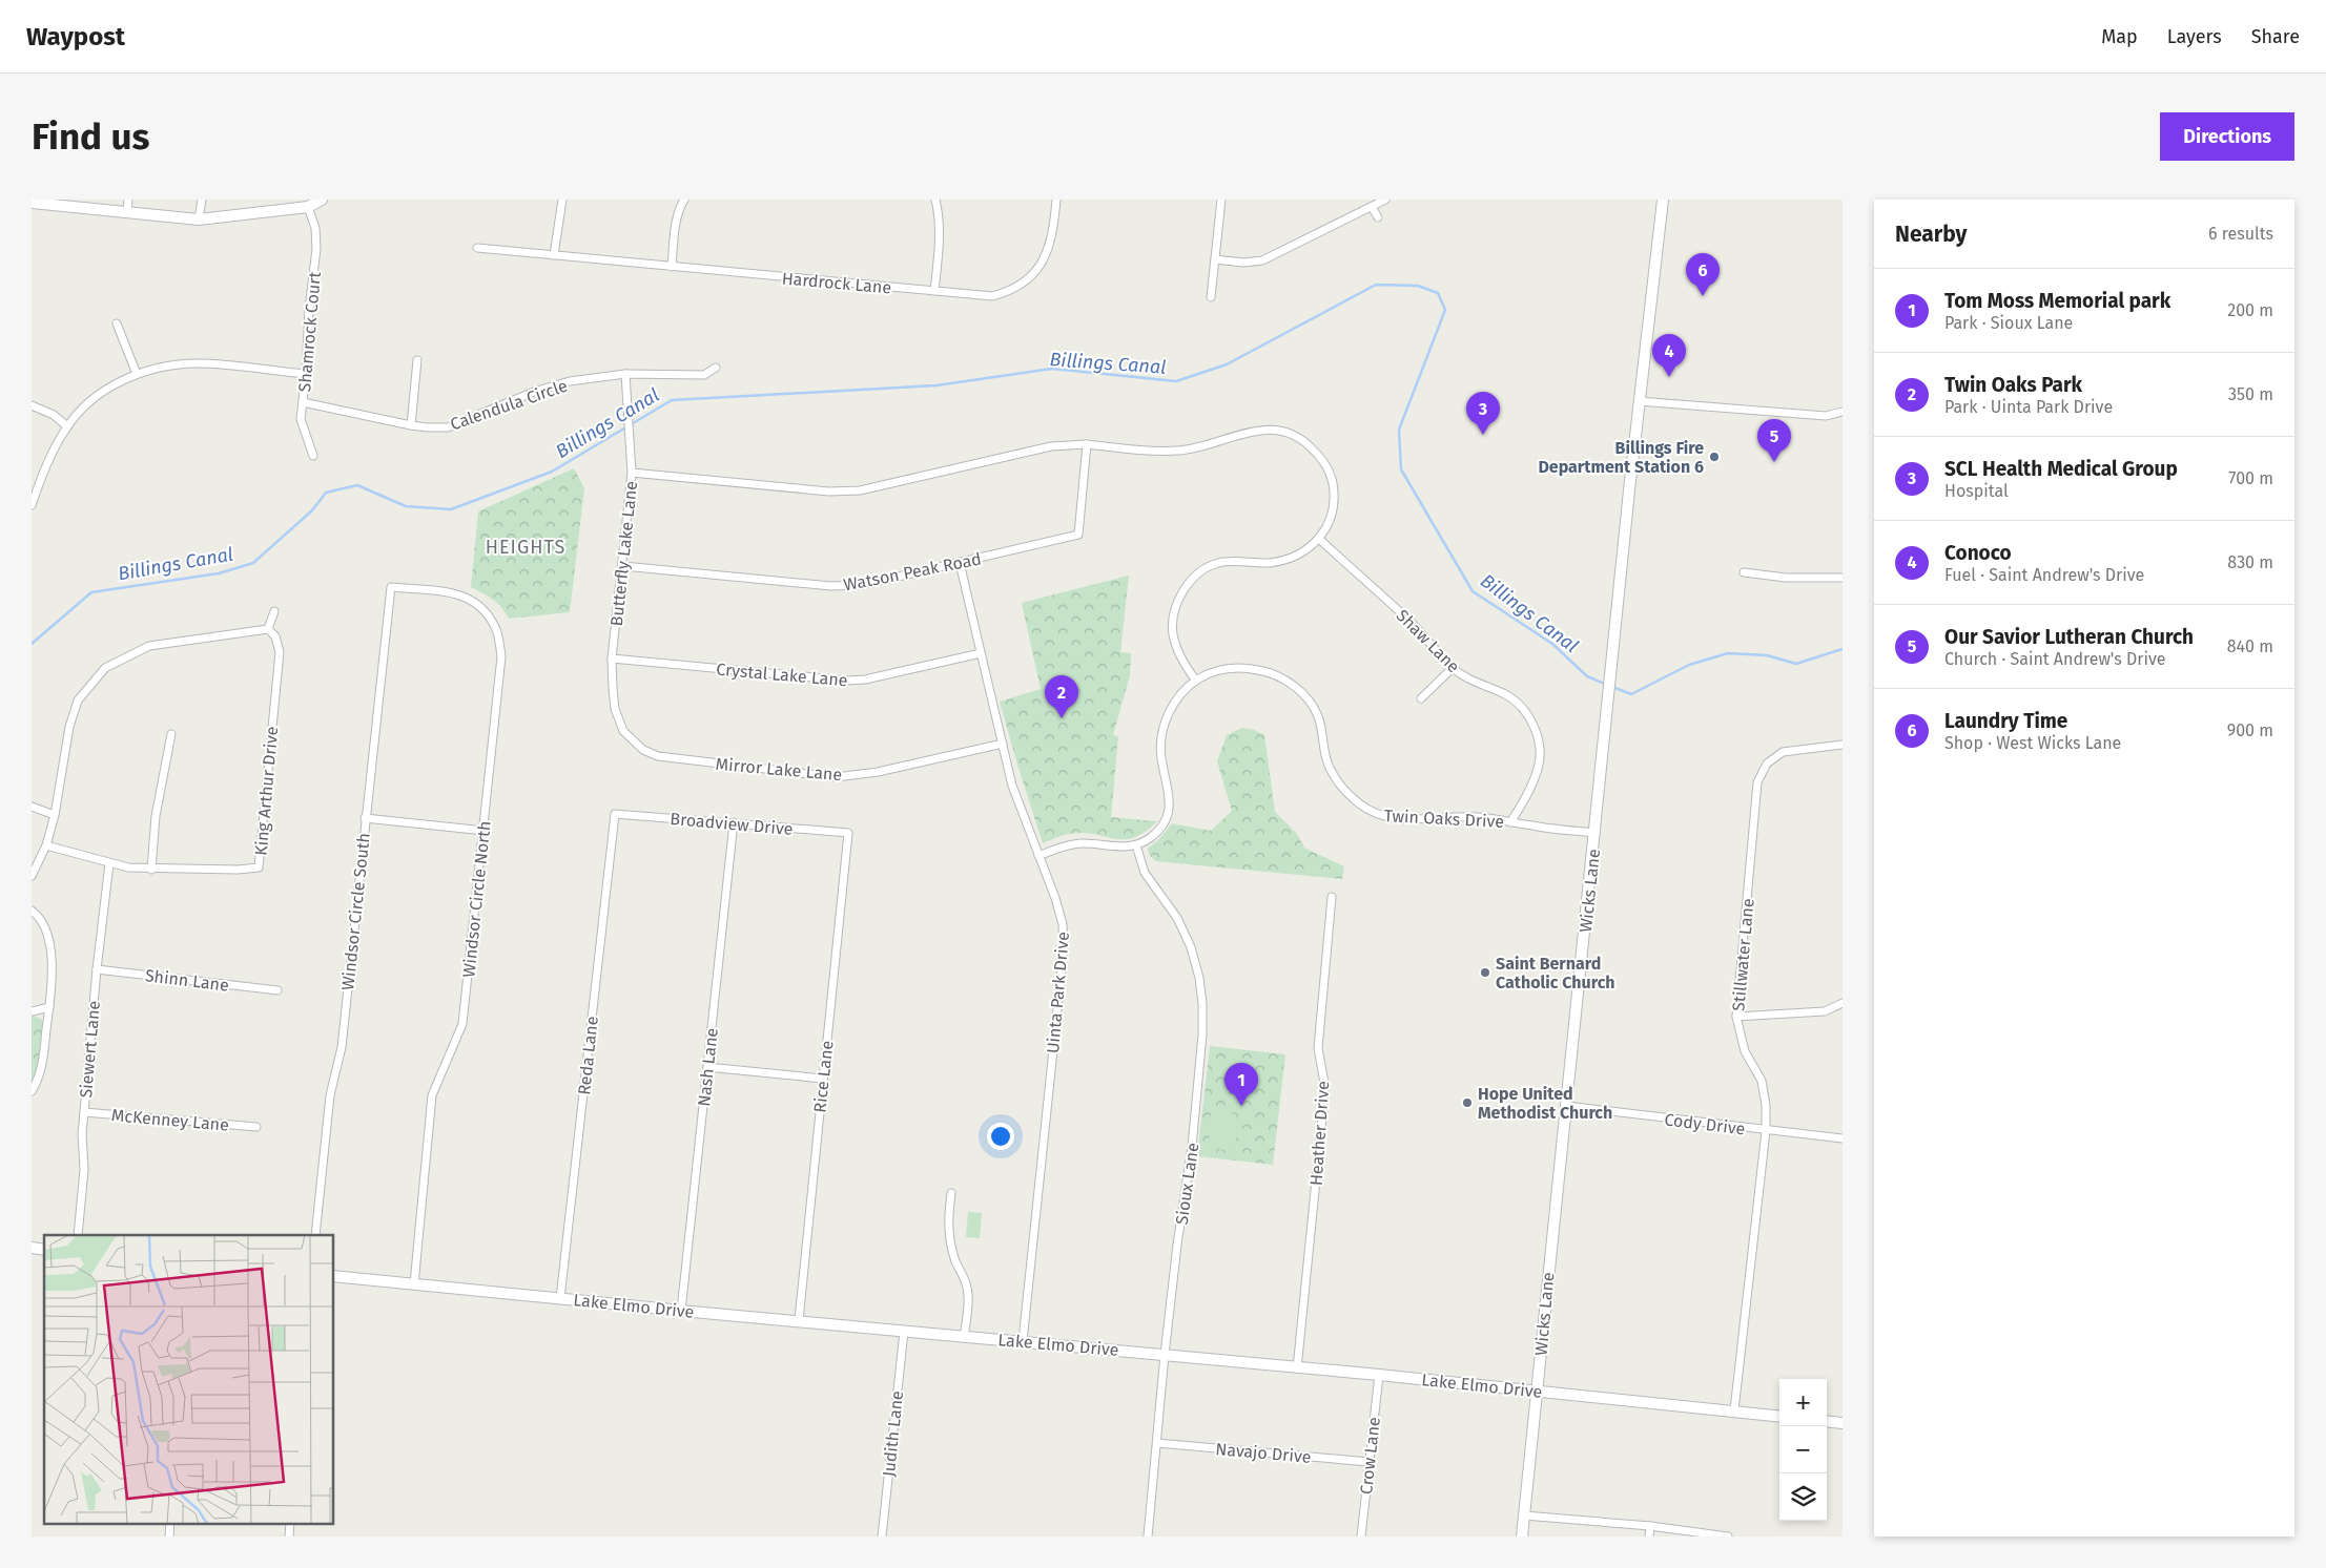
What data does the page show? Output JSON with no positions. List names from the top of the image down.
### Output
{
  "streets": {
    "main road": ["Wicks Lane", "Lake Elmo Drive"],
    "street": [
      "Hardrock Lane",
      "Shamrock Court",
      "Calendula Circle",
      "Butterfly Lake Lane",
      "Watson Peak Road",
      "Shaw Lane",
      "Crystal Lake Lane",
      "Mirror Lake Lane",
      "King Arthur Drive",
      "Twin Oaks Drive",
      "Broadview Drive",
      "Windsor Circle North",
      "Windsor Circle South",
      "Stillwater Lane",
      "Shinn Lane",
      "Uinta Park Drive",
      "Siewert Lane",
      "Reda Lane",
      "Nash Lane",
      "Rice Lane",
      "McKenney Lane",
      "Cody Drive",
      "Heather Drive",
      "Sioux Lane",
      "Judith Lane",
      "Navajo Drive",
      "Crow Lane"
    ]
  },
  "crossings": [
    ["Shamrock Court", "Calendula Circle"],
    ["Calendula Circle", "Butterfly Lake Lane"],
    ["Butterfly Lake Lane", "Watson Peak Road"],
    ["Butterfly Lake Lane", "Crystal Lake Lane"],
    ["Butterfly Lake Lane", "Mirror Lake Lane"],
    ["Watson Peak Road", "Uinta Park Drive"],
    ["Shaw Lane", "Twin Oaks Drive"],
    ["Crystal Lake Lane", "Uinta Park Drive"],
    ["Mirror Lake Lane", "Uinta Park Drive"],
    ["King Arthur Drive", "Siewert Lane"],
    ["Twin Oaks Drive", "Wicks Lane"],
    ["Twin Oaks Drive", "Sioux Lane"],
    ["Broadview Drive", "Reda Lane"],
    ["Broadview Drive", "Nash Lane"],
    ["Broadview Drive", "Rice Lane"],
    ["Wicks Lane", "Cody Drive"],
    ["Wicks Lane", "Lake Elmo Drive"],
    ["Windsor Circle North", "Windsor Circle South"],
    ["Windsor Circle North", "Lake Elmo Drive"],
    ["Stillwater Lane", "Cody Drive"],
    ["Stillwater Lane", "Lake Elmo Drive"],
    ["Shinn Lane", "Siewert Lane"],
    ["Uinta Park Drive", "Lake Elmo Drive"],
    ["Siewert Lane", "McKenney Lane"],
    ["Reda Lane", "Lake Elmo Drive"],
    ["Nash Lane", "Lake Elmo Drive"],
    ["Rice Lane", "Lake Elmo Drive"],
    ["Heather Drive", "Lake Elmo Drive"],
    ["Sioux Lane", "Lake Elmo Drive"],
    ["Sioux Lane", "Navajo Drive"],
    ["Lake Elmo Drive", "Judith Lane"],
    ["Lake Elmo Drive", "Crow Lane"],
    ["Navajo Drive", "Crow Lane"]
  ],
  "districts": ["HEIGHTS"],
  "water": ["Billings Canal"],
  "places": ["Billings Fire Department Station 6", "Saint Bernard Catholic Church", "Hope United Methodist Church"],
  "page": {
    "header": "Waypost",
    "nav": ["Map", "Layers", "Share"],
    "buttons": "Directions",
    "title": "Find us",
    "heading": ["Nearby", "6 results"],
    "pins": [
      "6",
      "4",
      "3",
      "5",
      "2",
      "1"
    ],
    "list": [
      {
        "mark": "1",
        "name": "Tom Moss Memorial park",
        "note": "Park · Sioux Lane",
        "value": "200 m"
      },
      {
        "mark": "2",
        "name": "Twin Oaks Park",
        "note": "Park · Uinta Park Drive",
        "value": "350 m"
      },
      {
        "mark": "3",
        "name": "SCL Health Medical Group",
        "note": "Hospital",
        "value": "700 m"
      },
      {
        "mark": "4",
        "name": "Conoco",
        "note": "Fuel · Saint Andrew's Drive",
        "value": "830 m"
      },
      {
        "mark": "5",
        "name": "Our Savior Lutheran Church",
        "note": "Church · Saint Andrew's Drive",
        "value": "840 m"
      },
      {
        "mark": "6",
        "name": "Laundry Time",
        "note": "Shop · West Wicks Lane",
        "value": "900 m"
      }
    ],
    "map_buttons": ["+", "−"]
  }
}
